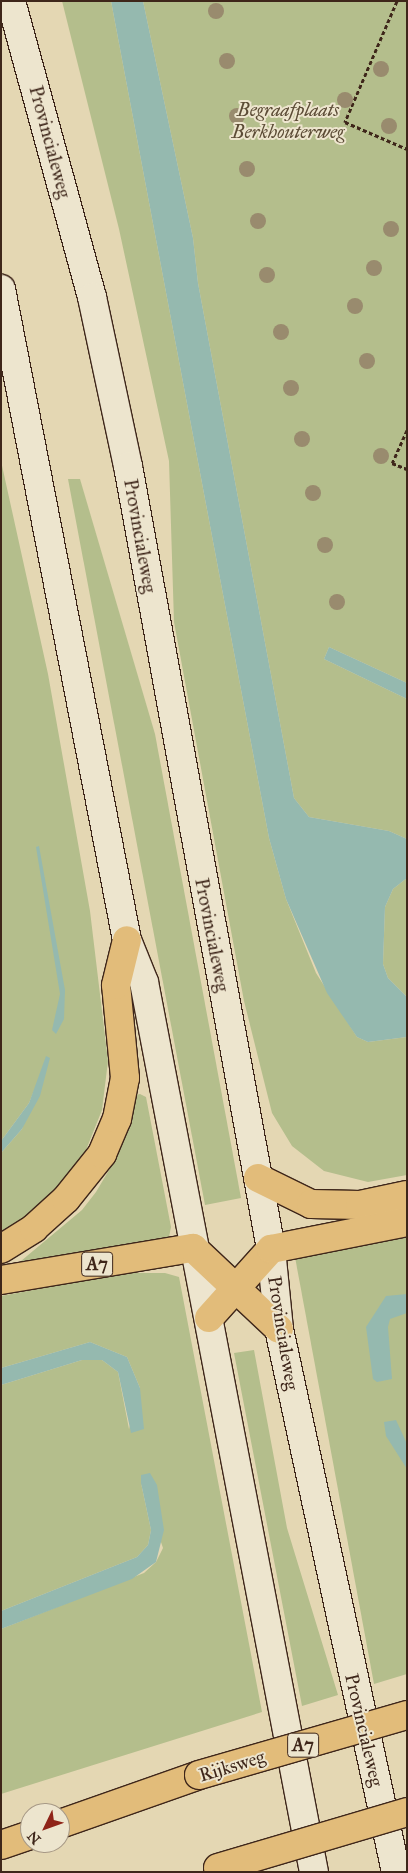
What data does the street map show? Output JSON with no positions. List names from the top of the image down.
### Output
{
  "streets": {
    "highway": ["A7", "Rijksweg"],
    "main road": ["Provincialeweg"]
  },
  "parks": ["Begraafplaats Berkhouterweg"],
  "north": "bottom left"
}
